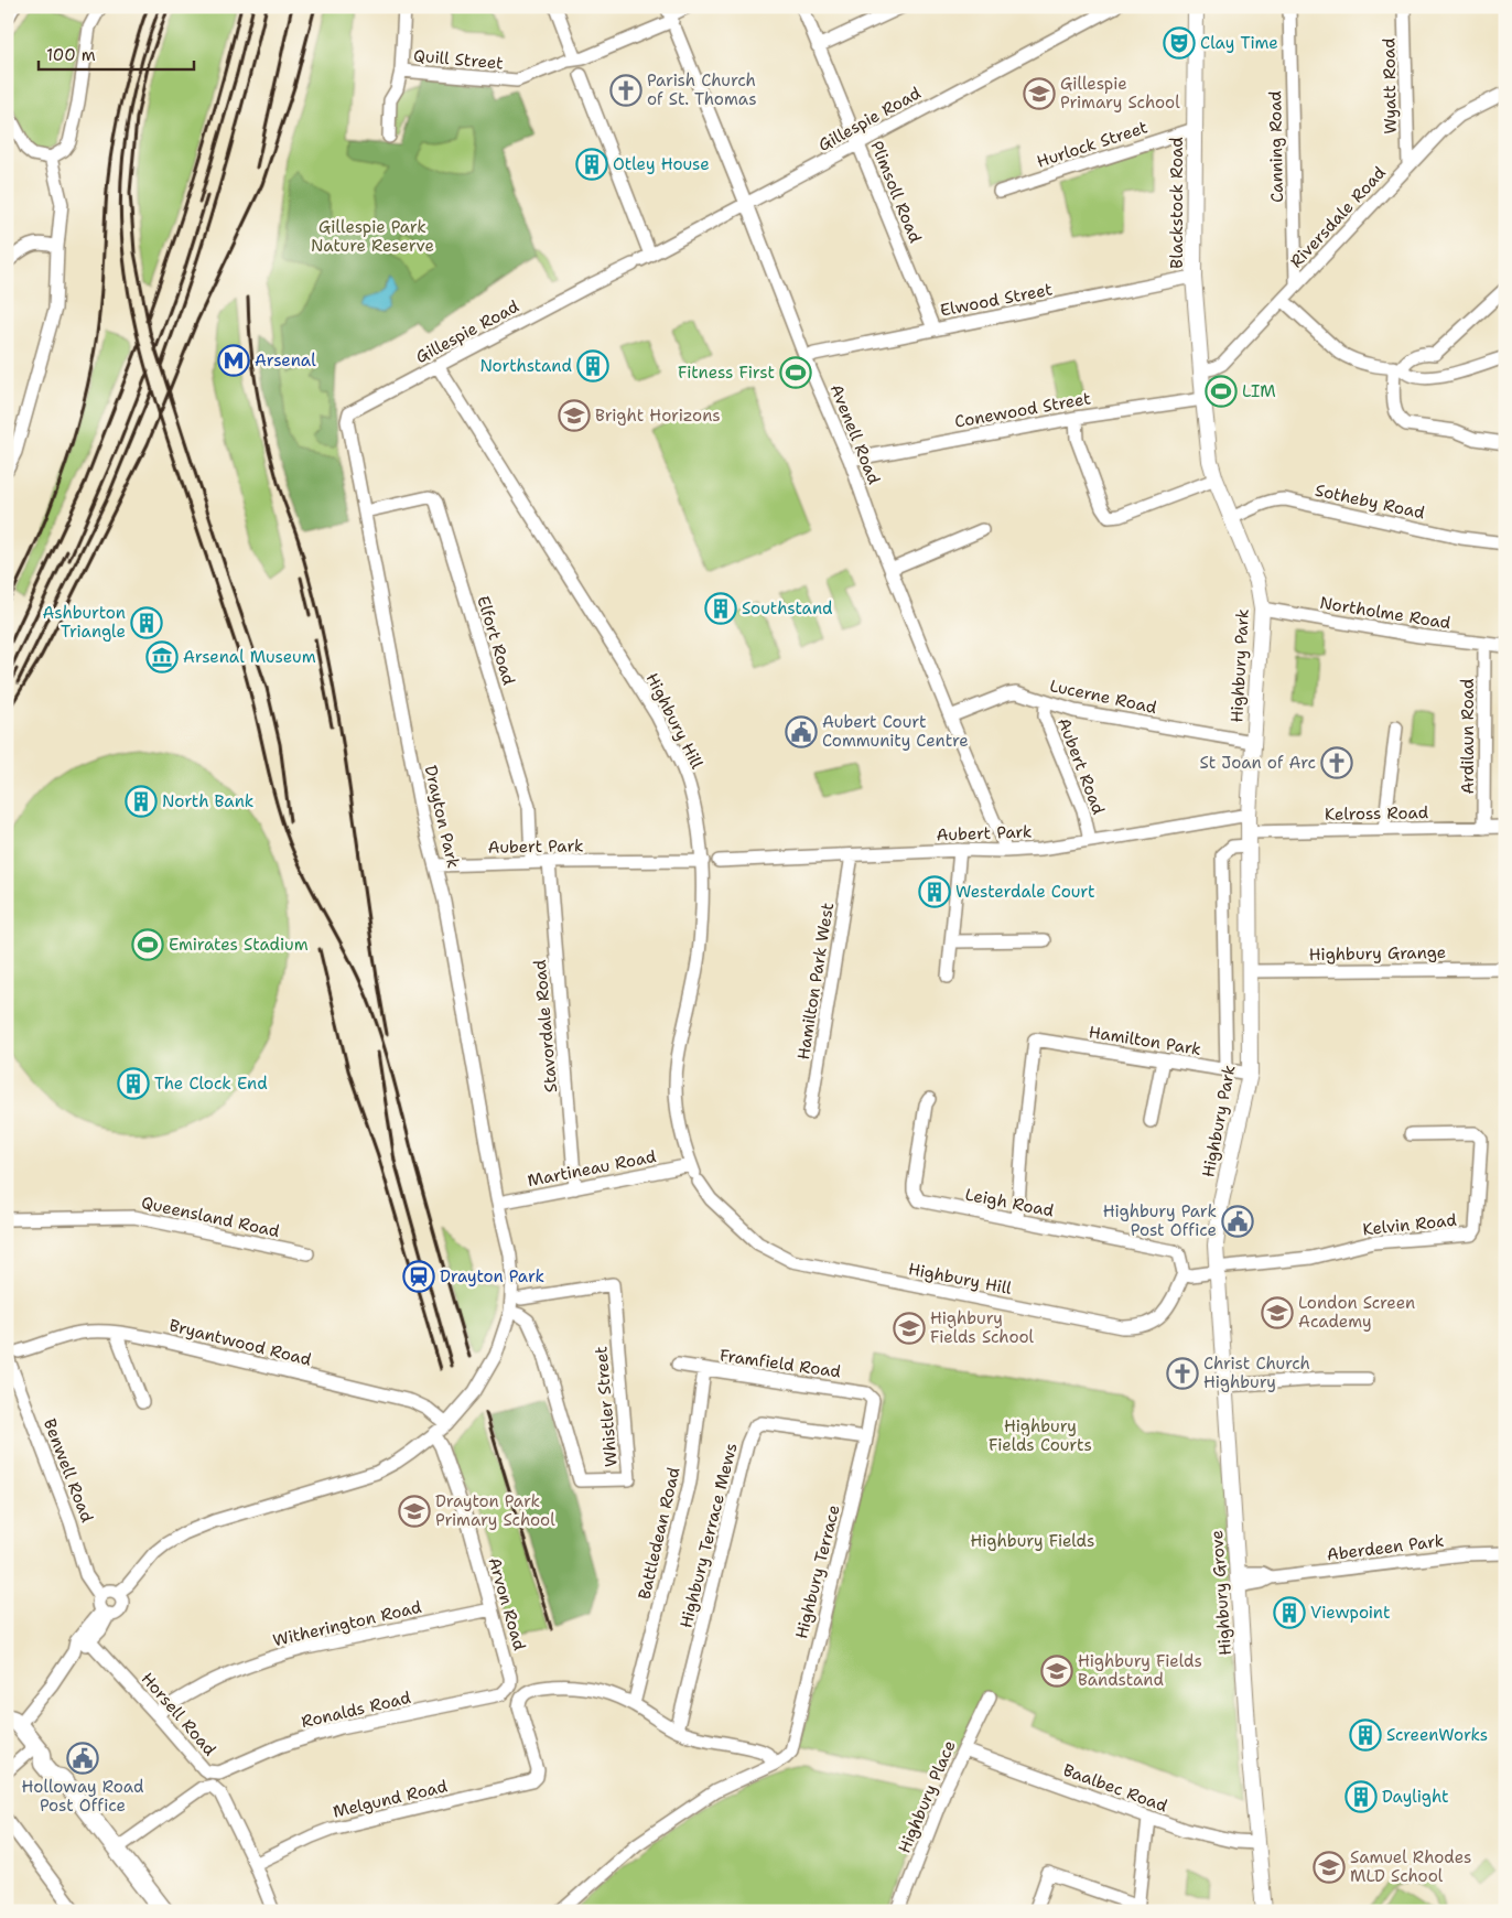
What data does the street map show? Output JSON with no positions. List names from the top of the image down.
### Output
{
  "streets": {
    "main road": ["Blackstock Road", "Highbury Park", "Highbury Grove"],
    "street": [
      "Quill Street",
      "Wyatt Road",
      "Gillespie Road",
      "Hurlock Street",
      "Canning Road",
      "Plimsoll Road",
      "Riversdale Road",
      "Elwood Street",
      "Conewood Street",
      "Avenell Road",
      "Sotheby Road",
      "Northolme Road",
      "Elfort Road",
      "Lucerne Road",
      "Highbury Hill",
      "Ardilaun Road",
      "Aubert Road",
      "Kelross Road",
      "Drayton Park",
      "Aubert Park",
      "Highbury Grange",
      "Hamilton Park West",
      "Stavordale Road",
      "Hamilton Park",
      "Martineau Road",
      "Leigh Road",
      "Queensland Road",
      "Kelvin Road",
      "Bryantwood Road",
      "Framfield Road",
      "Whistler Street",
      "Benwell Road",
      "Battledean Road",
      "Highbury Terrace Mews",
      "Aberdeen Park",
      "Highbury Terrace",
      "Arvon Road",
      "Witherington Road",
      "Ronalds Road",
      "Horsell Road",
      "Baalbec Road",
      "Highbury Place",
      "Melgund Road"
    ]
  },
  "crossings": [
    ["Quill Street", "Avenell Road"],
    ["Wyatt Road", "Riversdale Road"],
    ["Gillespie Road", "Plimsoll Road"],
    ["Gillespie Road", "Avenell Road"],
    ["Gillespie Road", "Highbury Hill"],
    ["Gillespie Road", "Drayton Park"],
    ["Hurlock Street", "Blackstock Road"],
    ["Canning Road", "Riversdale Road"],
    ["Plimsoll Road", "Elwood Street"],
    ["Blackstock Road", "Riversdale Road"],
    ["Blackstock Road", "Elwood Street"],
    ["Blackstock Road", "Conewood Street"],
    ["Blackstock Road", "Highbury Park"],
    ["Elwood Street", "Avenell Road"],
    ["Conewood Street", "Avenell Road"],
    ["Conewood Street", "Highbury Park"],
    ["Avenell Road", "Lucerne Road"],
    ["Avenell Road", "Aubert Park"],
    ["Sotheby Road", "Highbury Park"],
    ["Northolme Road", "Highbury Park"],
    ["Northolme Road", "Ardilaun Road"],
    ["Elfort Road", "Drayton Park"],
    ["Elfort Road", "Aubert Park"],
    ["Highbury Park", "Lucerne Road"],
    ["Highbury Park", "Kelross Road"],
    ["Highbury Park", "Aubert Park"],
    ["Highbury Park", "Highbury Grange"],
    ["Highbury Park", "Hamilton Park"],
    ["Highbury Park", "Kelvin Road"],
    ["Highbury Park", "Highbury Grove"],
    ["Lucerne Road", "Aubert Road"],
    ["Highbury Hill", "Aubert Park"],
    ["Highbury Hill", "Martineau Road"],
    ["Highbury Hill", "Leigh Road"],
    ["Ardilaun Road", "Kelross Road"],
    ["Aubert Road", "Aubert Park"],
    ["Drayton Park", "Aubert Park"],
    ["Drayton Park", "Martineau Road"],
    ["Drayton Park", "Bryantwood Road"],
    ["Drayton Park", "Whistler Street"],
    ["Drayton Park", "Benwell Road"],
    ["Drayton Park", "Arvon Road"],
    ["Drayton Park", "Horsell Road"],
    ["Aubert Park", "Hamilton Park West"],
    ["Aubert Park", "Stavordale Road"],
    ["Stavordale Road", "Martineau Road"],
    ["Hamilton Park", "Leigh Road"],
    ["Kelvin Road", "Highbury Grove"],
    ["Bryantwood Road", "Benwell Road"],
    ["Framfield Road", "Battledean Road"],
    ["Framfield Road", "Highbury Terrace"],
    ["Battledean Road", "Melgund Road"],
    ["Highbury Terrace Mews", "Highbury Terrace"],
    ["Aberdeen Park", "Highbury Grove"],
    ["Highbury Grove", "Baalbec Road"],
    ["Arvon Road", "Witherington Road"],
    ["Arvon Road", "Ronalds Road"],
    ["Witherington Road", "Horsell Road"],
    ["Ronalds Road", "Horsell Road"],
    ["Horsell Road", "Melgund Road"],
    ["Baalbec Road", "Highbury Place"]
  ],
  "parks": ["Gillespie Park Nature Reserve", "Highbury Fields Courts", "Highbury Fields"],
  "places": {
    "theatre": ["Clay Time"],
    "church": ["Parish Church of St. Thomas", "St Joan of Arc", "Christ Church Highbury"],
    "school or university": [
      "Gillespie Primary School",
      "Bright Horizons",
      "London Screen Academy",
      "Highbury Fields School",
      "Drayton Park Primary School",
      "Highbury Fields Bandstand",
      "Samuel Rhodes MLD School"
    ],
    "building": [
      "Otley House",
      "Northstand",
      "Southstand",
      "Ashburton Triangle",
      "North Bank",
      "Westerdale Court",
      "The Clock End",
      "Viewpoint",
      "ScreenWorks",
      "Daylight"
    ],
    "metro station": ["Arsenal"],
    "sports": ["Fitness First", "LIM", "Emirates Stadium"],
    "museum": ["Arsenal Museum"],
    "public building": ["Aubert Court Community Centre", "Highbury Park Post Office", "Holloway Road Post Office"],
    "station": ["Drayton Park"]
  },
  "scale_bar": "100 m"
}
